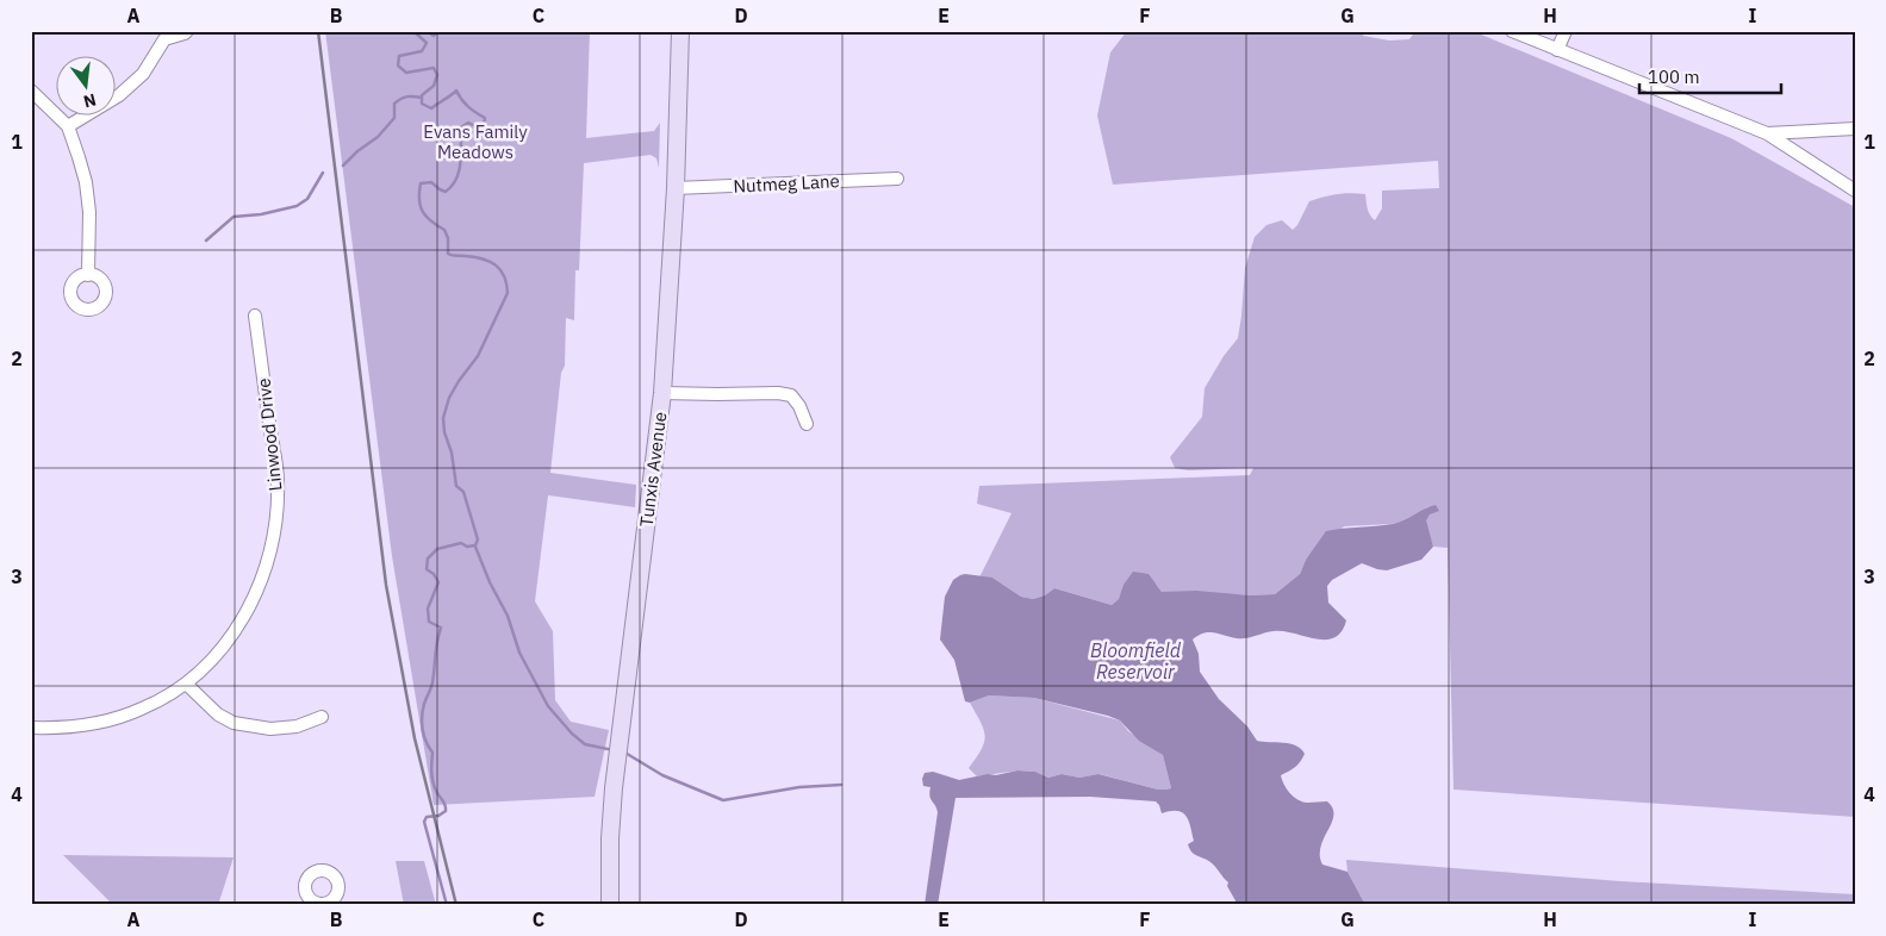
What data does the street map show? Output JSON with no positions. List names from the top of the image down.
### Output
{
  "streets": {
    "main road": ["Tunxis Avenue"],
    "street": ["Nutmeg Lane", "Linwood Drive"]
  },
  "crossings": [
    ["Nutmeg Lane", "Tunxis Avenue"]
  ],
  "water": ["Bloomfield Reservoir"],
  "parks": ["Evans Family Meadows"],
  "scale_bar": "100 m",
  "north": "bottom",
  "grid": {
    "columns": [
      "A",
      "B",
      "C",
      "D",
      "E",
      "F",
      "G",
      "H",
      "I"
    ],
    "rows": [
      "1",
      "2",
      "3",
      "4"
    ]
  }
}
